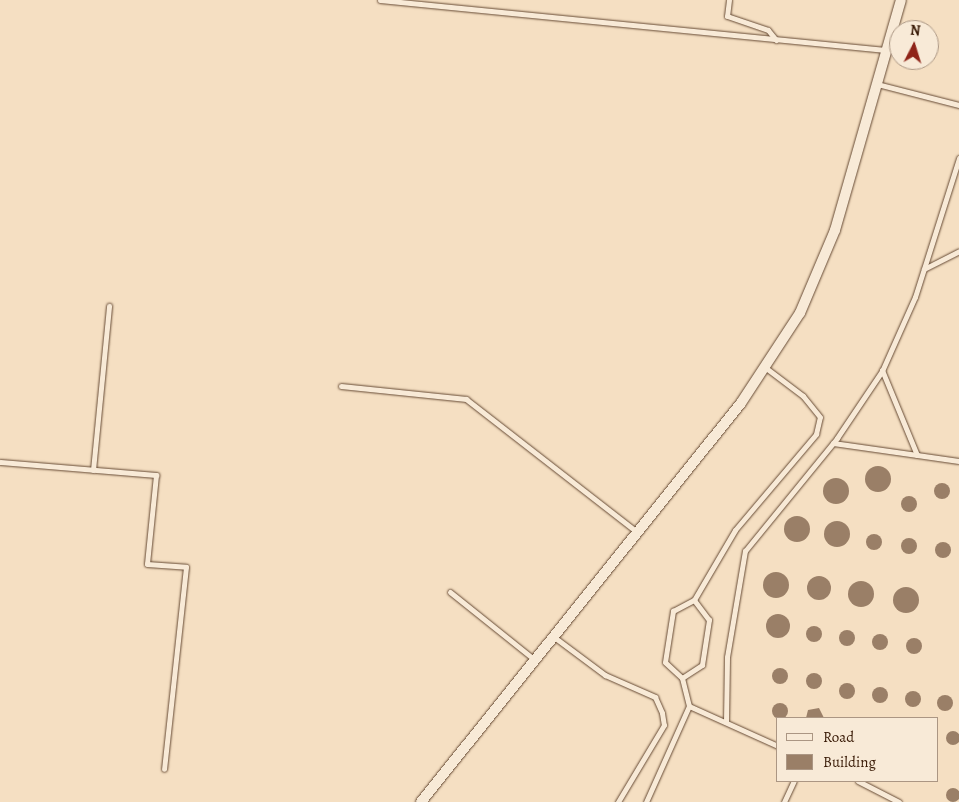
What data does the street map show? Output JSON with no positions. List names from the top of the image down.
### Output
{
  "legend": ["Road", "Building"],
  "north": "top"
}
